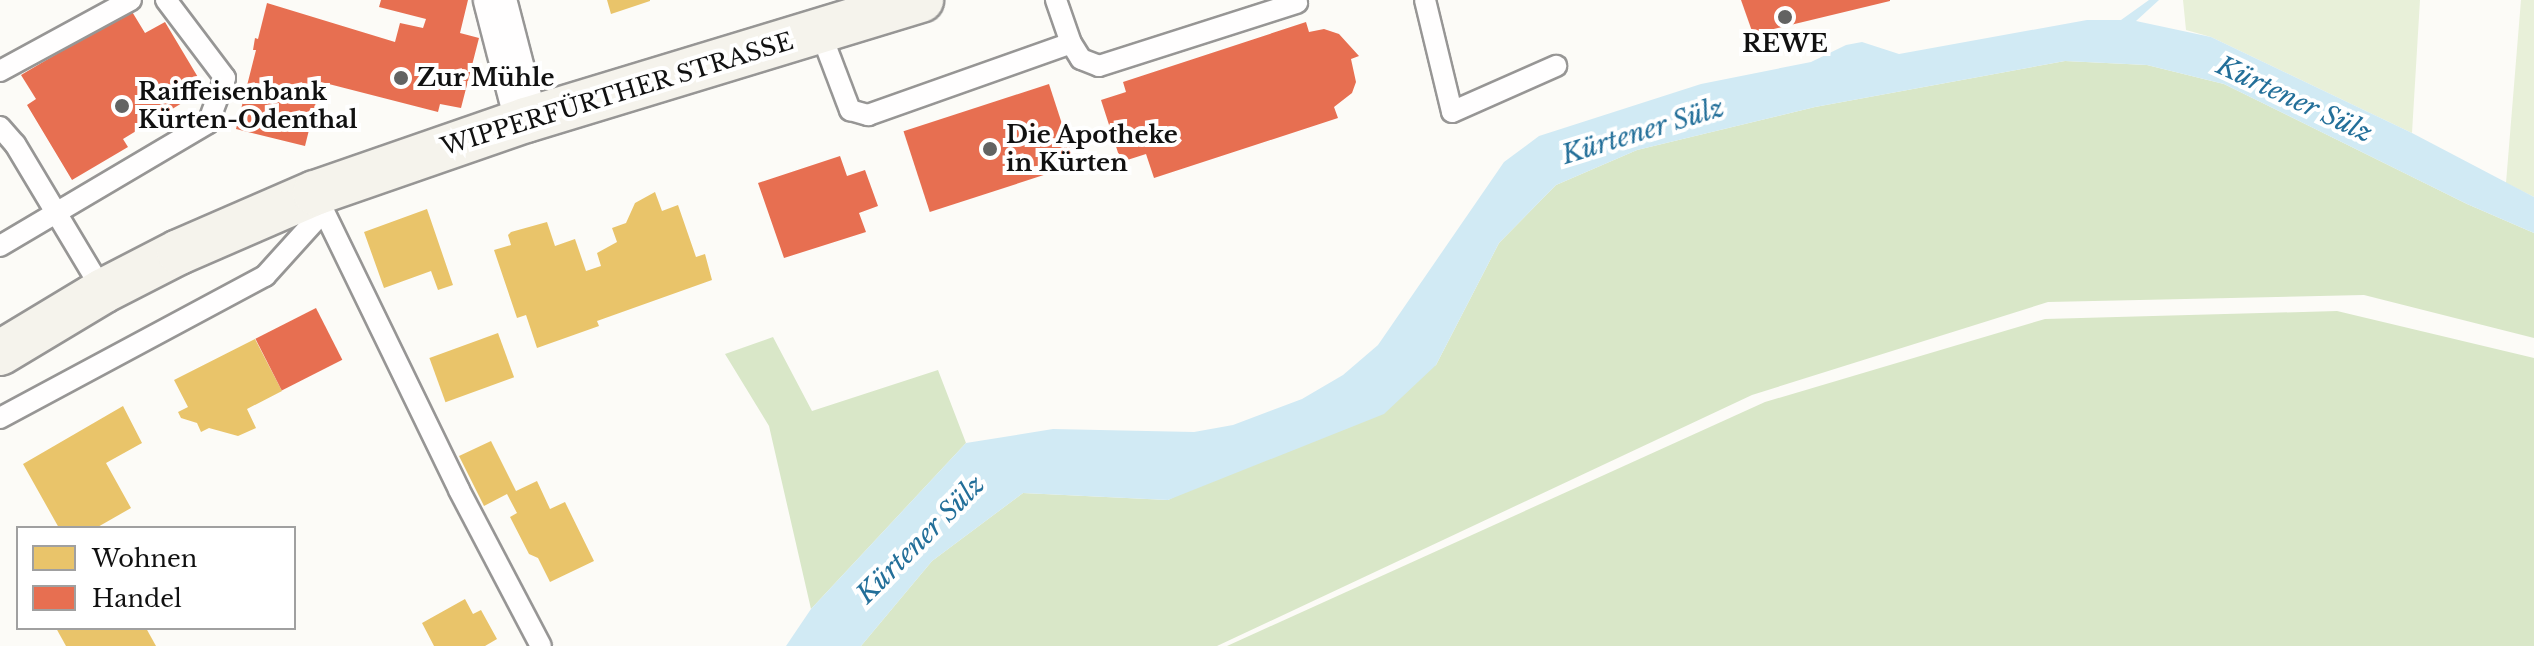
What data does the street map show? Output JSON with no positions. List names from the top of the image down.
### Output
{
  "streets": {
    "main road": ["WIPPERFÜRTHER STRASSE"]
  },
  "water": ["Kürtener Sülz"],
  "places": [
    "REWE",
    "Zur Mühle",
    "Raiffeisenbank Kürten-Odenthal",
    "Die Apotheke in Kürten"
  ],
  "legend": ["Wohnen", "Handel"]
}
